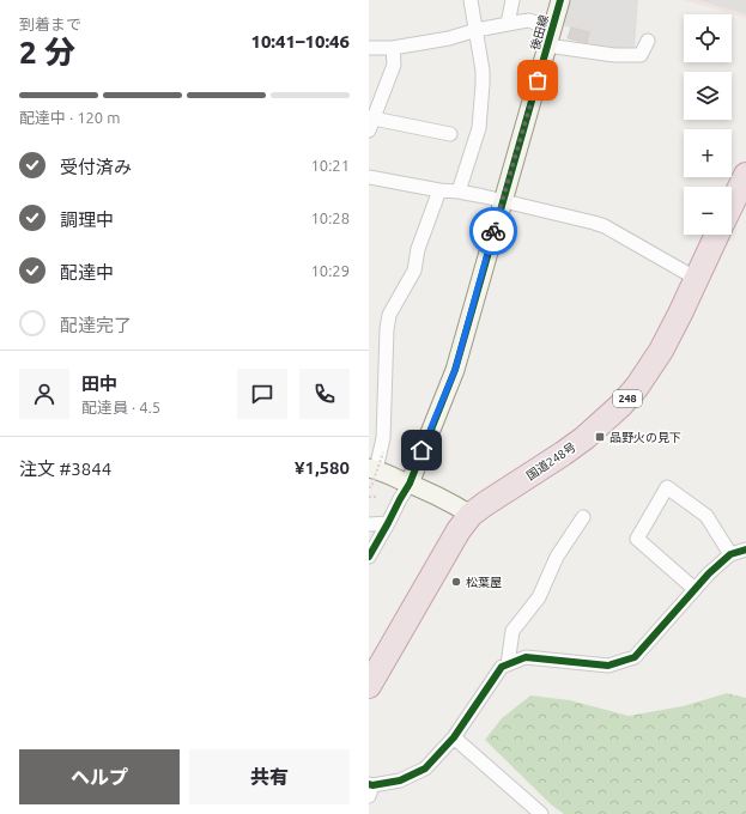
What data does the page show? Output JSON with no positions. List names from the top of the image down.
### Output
{
  "streets": {
    "highway": ["248", "国道248号"],
    "street": ["後田線"]
  },
  "places": {
    "transit": ["品野火の見下"],
    "other": ["松葉屋"]
  },
  "page": {
    "heading": ["2 分", "到着まで", "10:41–10:46"],
    "panel": [
      "田中",
      "配達員 · 4.5",
      "注文 #3844",
      "¥1,580"
    ],
    "map_buttons": ["+", "−"],
    "bar": "配達中 · 120 m",
    "list": [
      ["受付済み", "10:21"],
      ["調理中", "10:28"],
      ["配達中", "10:29"],
      "配達完了"
    ],
    "buttons": ["ヘルプ", "共有"]
  }
}
